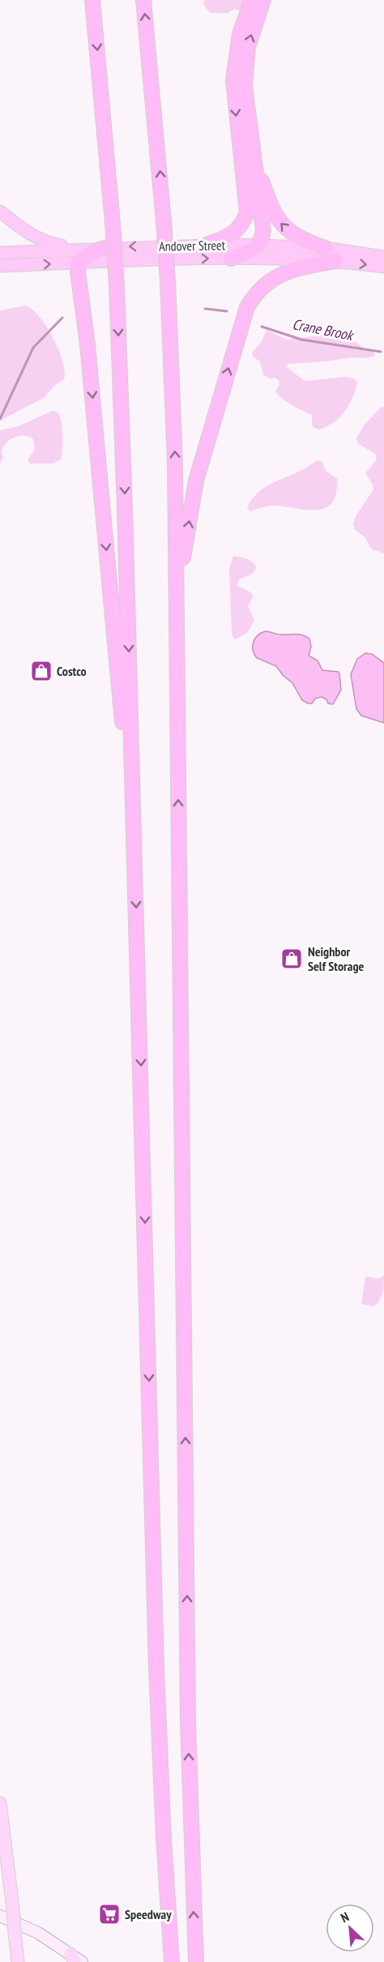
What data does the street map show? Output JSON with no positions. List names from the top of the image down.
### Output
{
  "streets": {
    "highway": ["Andover Street"]
  },
  "water": ["Crane Brook"],
  "places": {
    "shop": ["Costco", "Neighbor Self Storage"],
    "supermarket": ["Speedway"]
  },
  "north": "top left"
}
